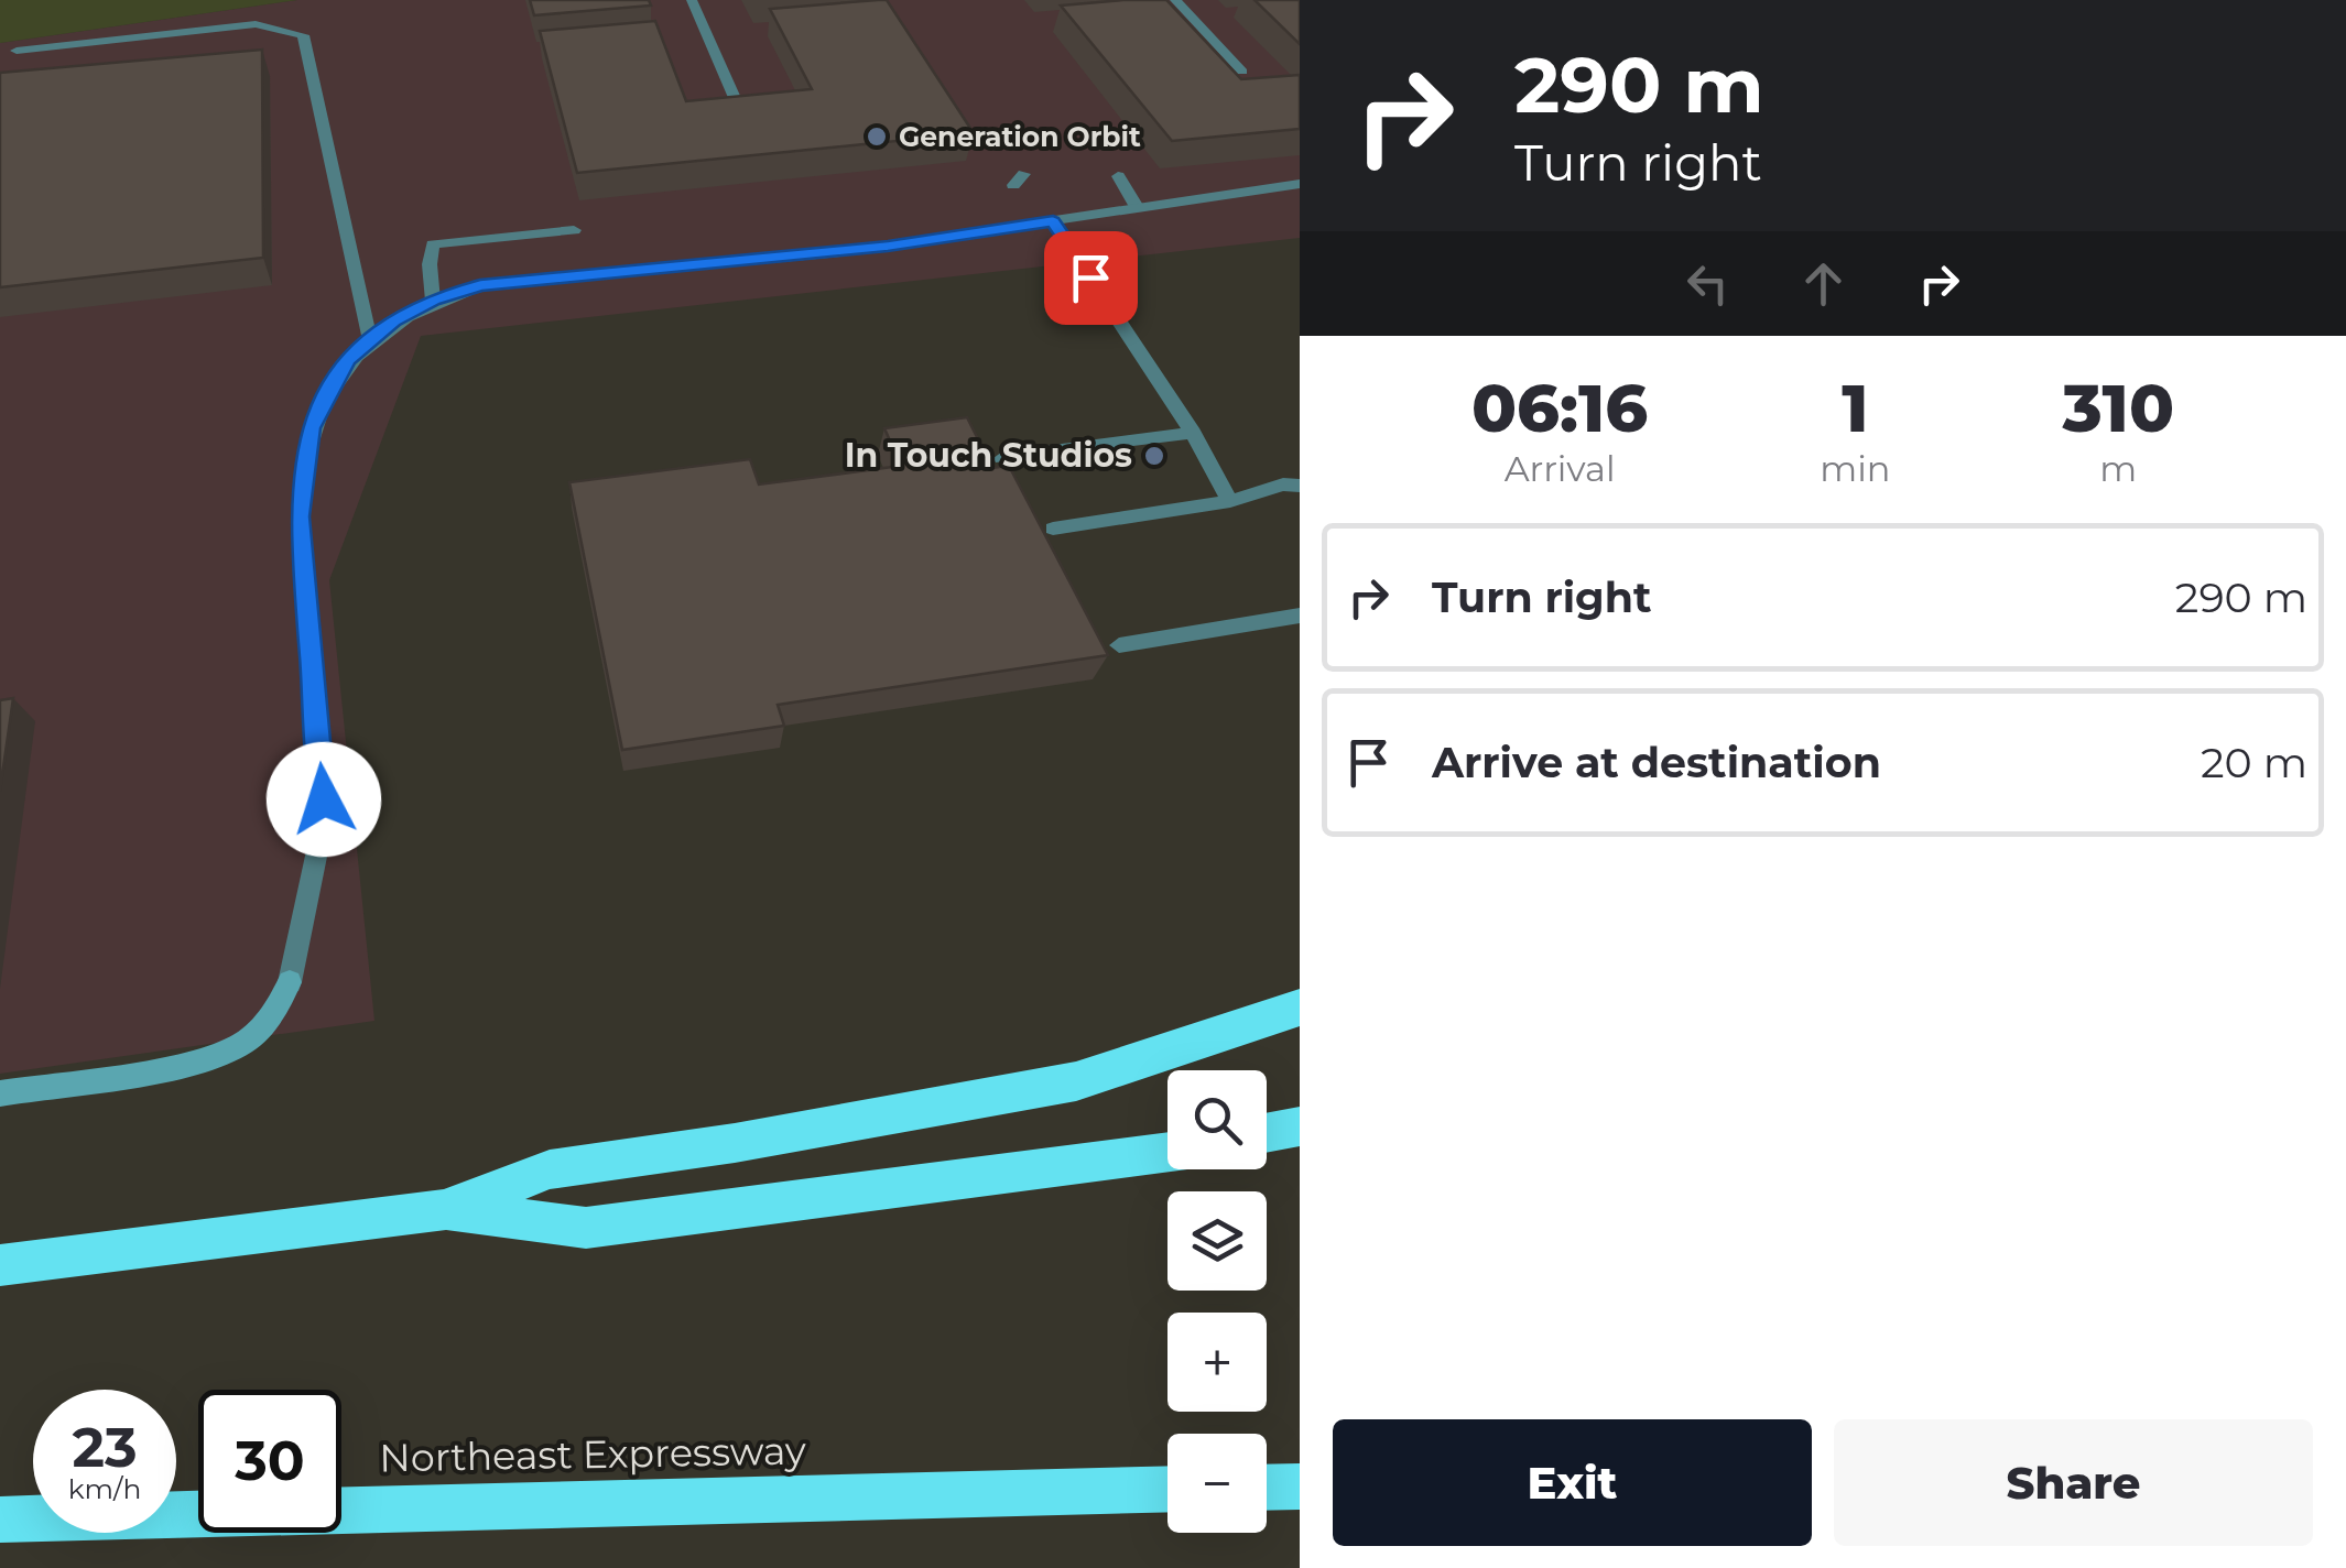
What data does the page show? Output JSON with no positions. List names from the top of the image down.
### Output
{
  "streets": {
    "highway": ["Northeast Expressway"]
  },
  "places": ["Generation Orbit", "In Touch Studios"],
  "page": {
    "turn": ["290 m", "Turn right"],
    "eta": [
      "06:16",
      "Arrival",
      "1",
      "min",
      "310",
      "m"
    ],
    "list": [
      {
        "name": "Turn right",
        "value": "290 m"
      },
      {
        "name": "Arrive at destination",
        "value": "20 m"
      }
    ],
    "map_buttons": ["+", "−"],
    "speed": "23 km/h",
    "limit": "30",
    "buttons": ["Exit", "Share"]
  }
}
